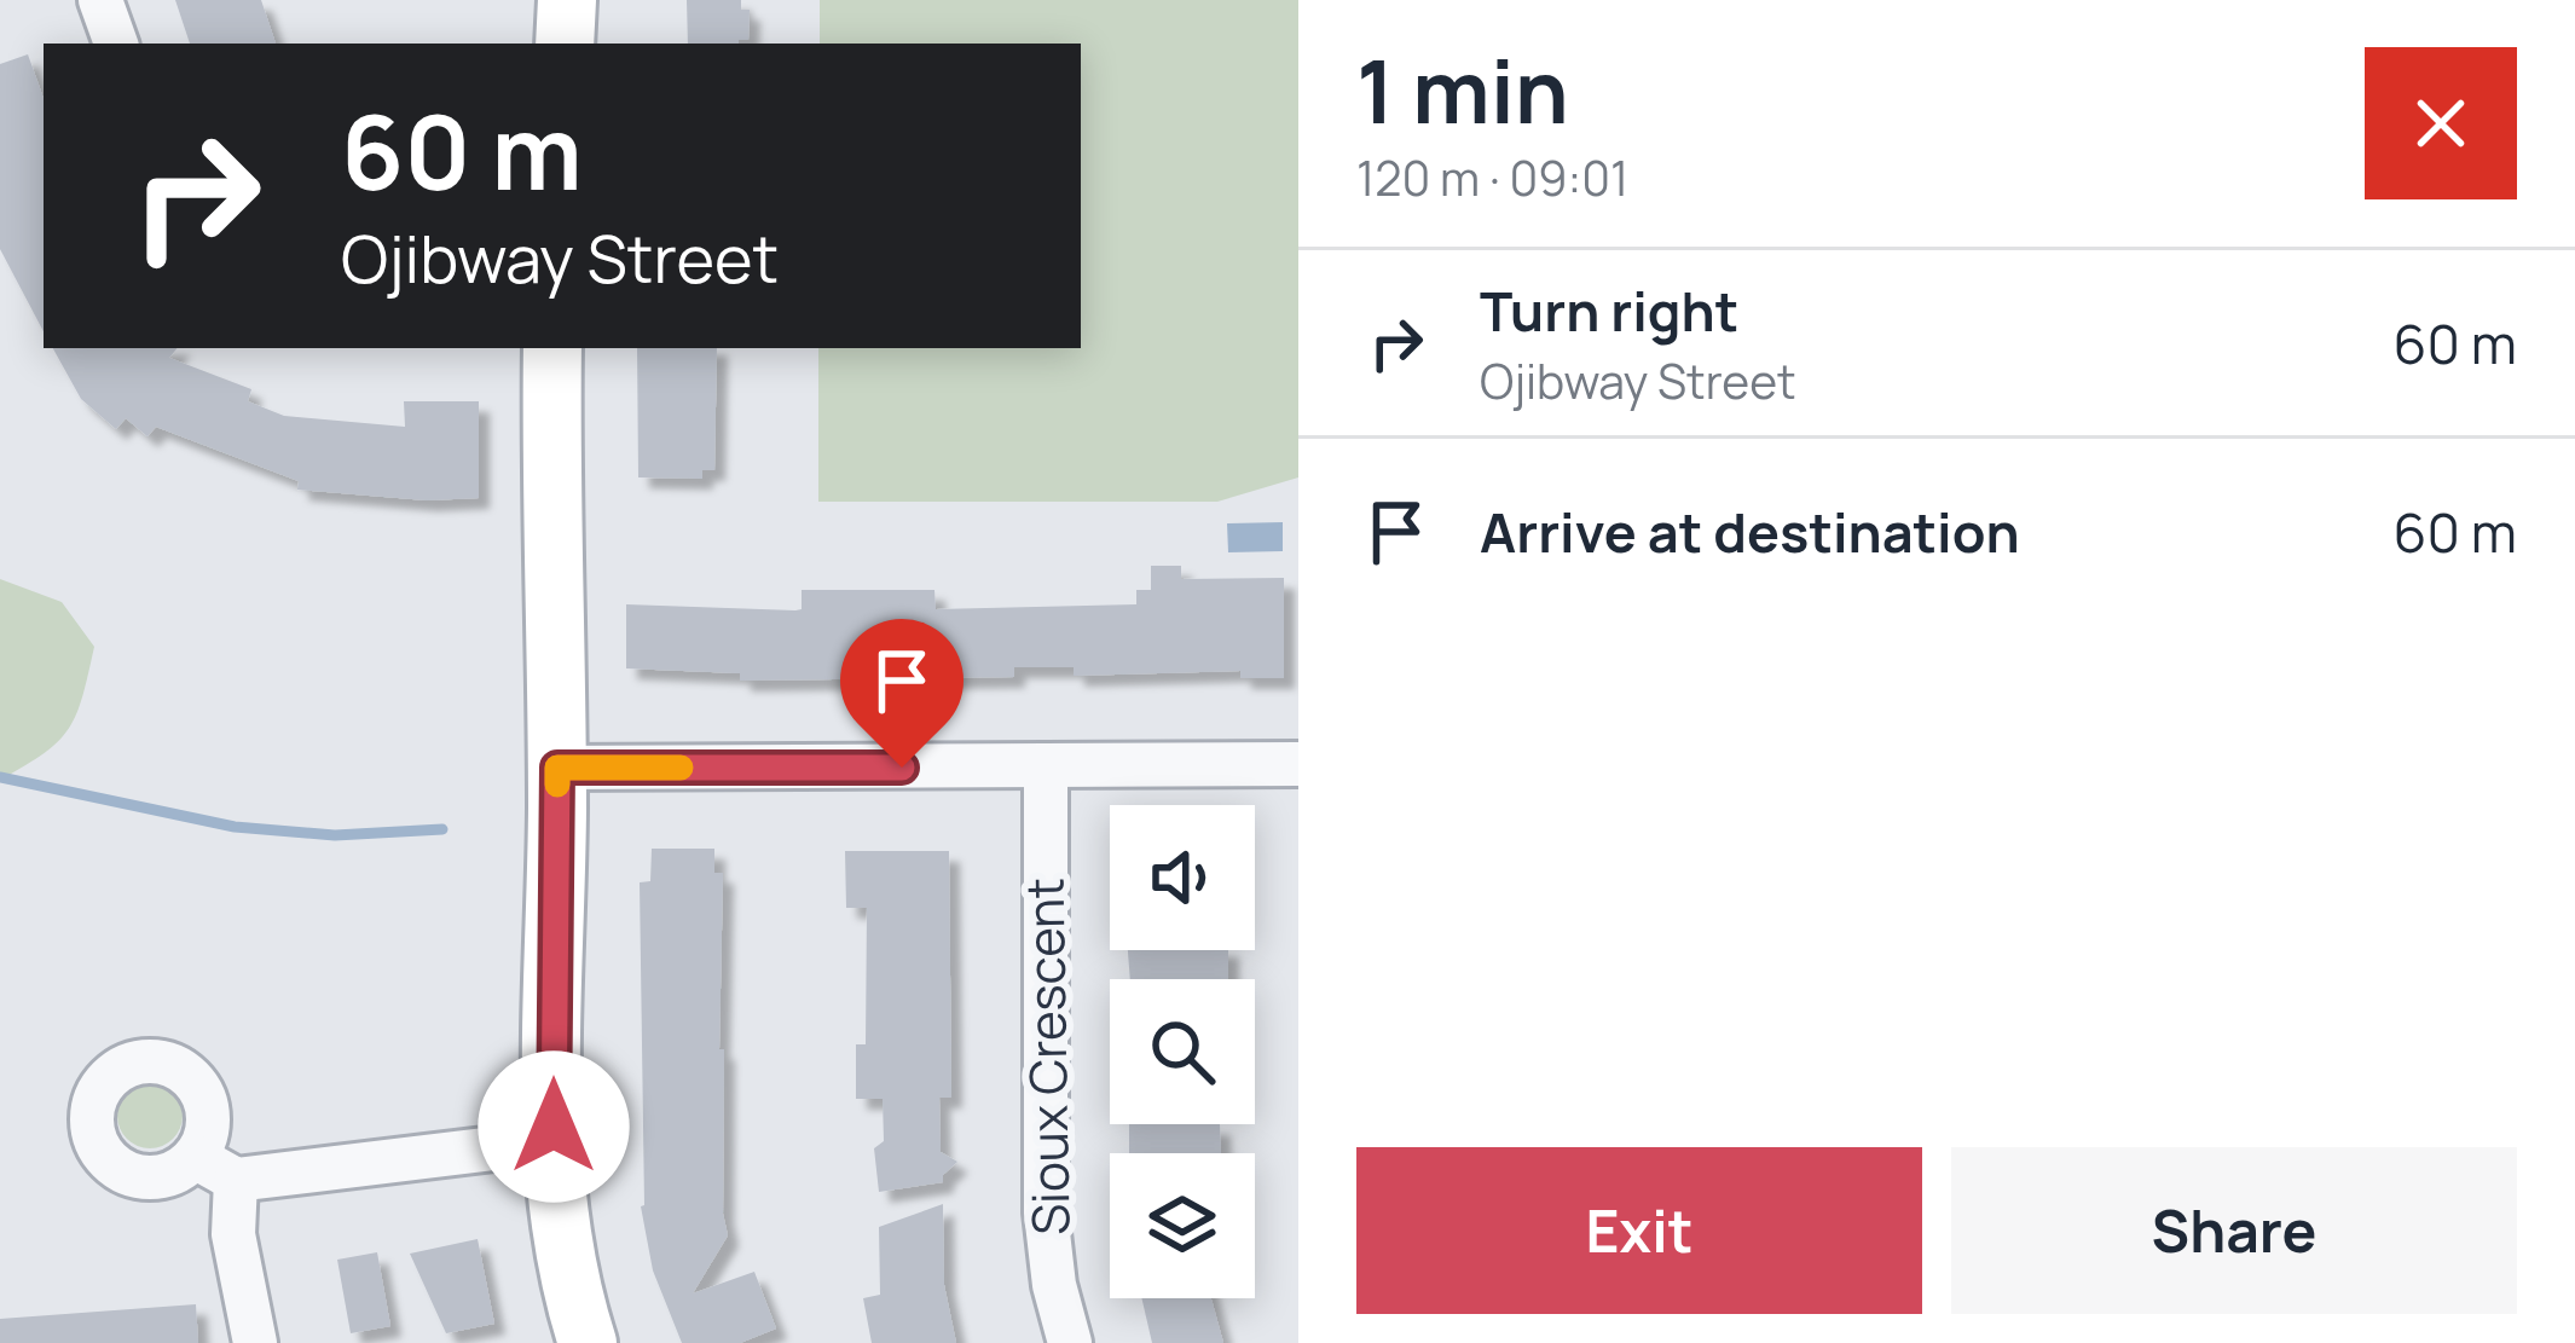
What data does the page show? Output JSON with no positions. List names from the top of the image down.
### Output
{
  "streets": {
    "street": ["Sioux Crescent"]
  },
  "page": {
    "heading": ["1 min", "120 m · 09:01"],
    "turn": ["60 m", "Ojibway Street"],
    "list": [
      {
        "name": "Turn right",
        "note": "Ojibway Street",
        "value": "60 m"
      },
      {
        "name": "Arrive at destination",
        "value": "60 m"
      }
    ],
    "buttons": ["Exit", "Share"]
  }
}
